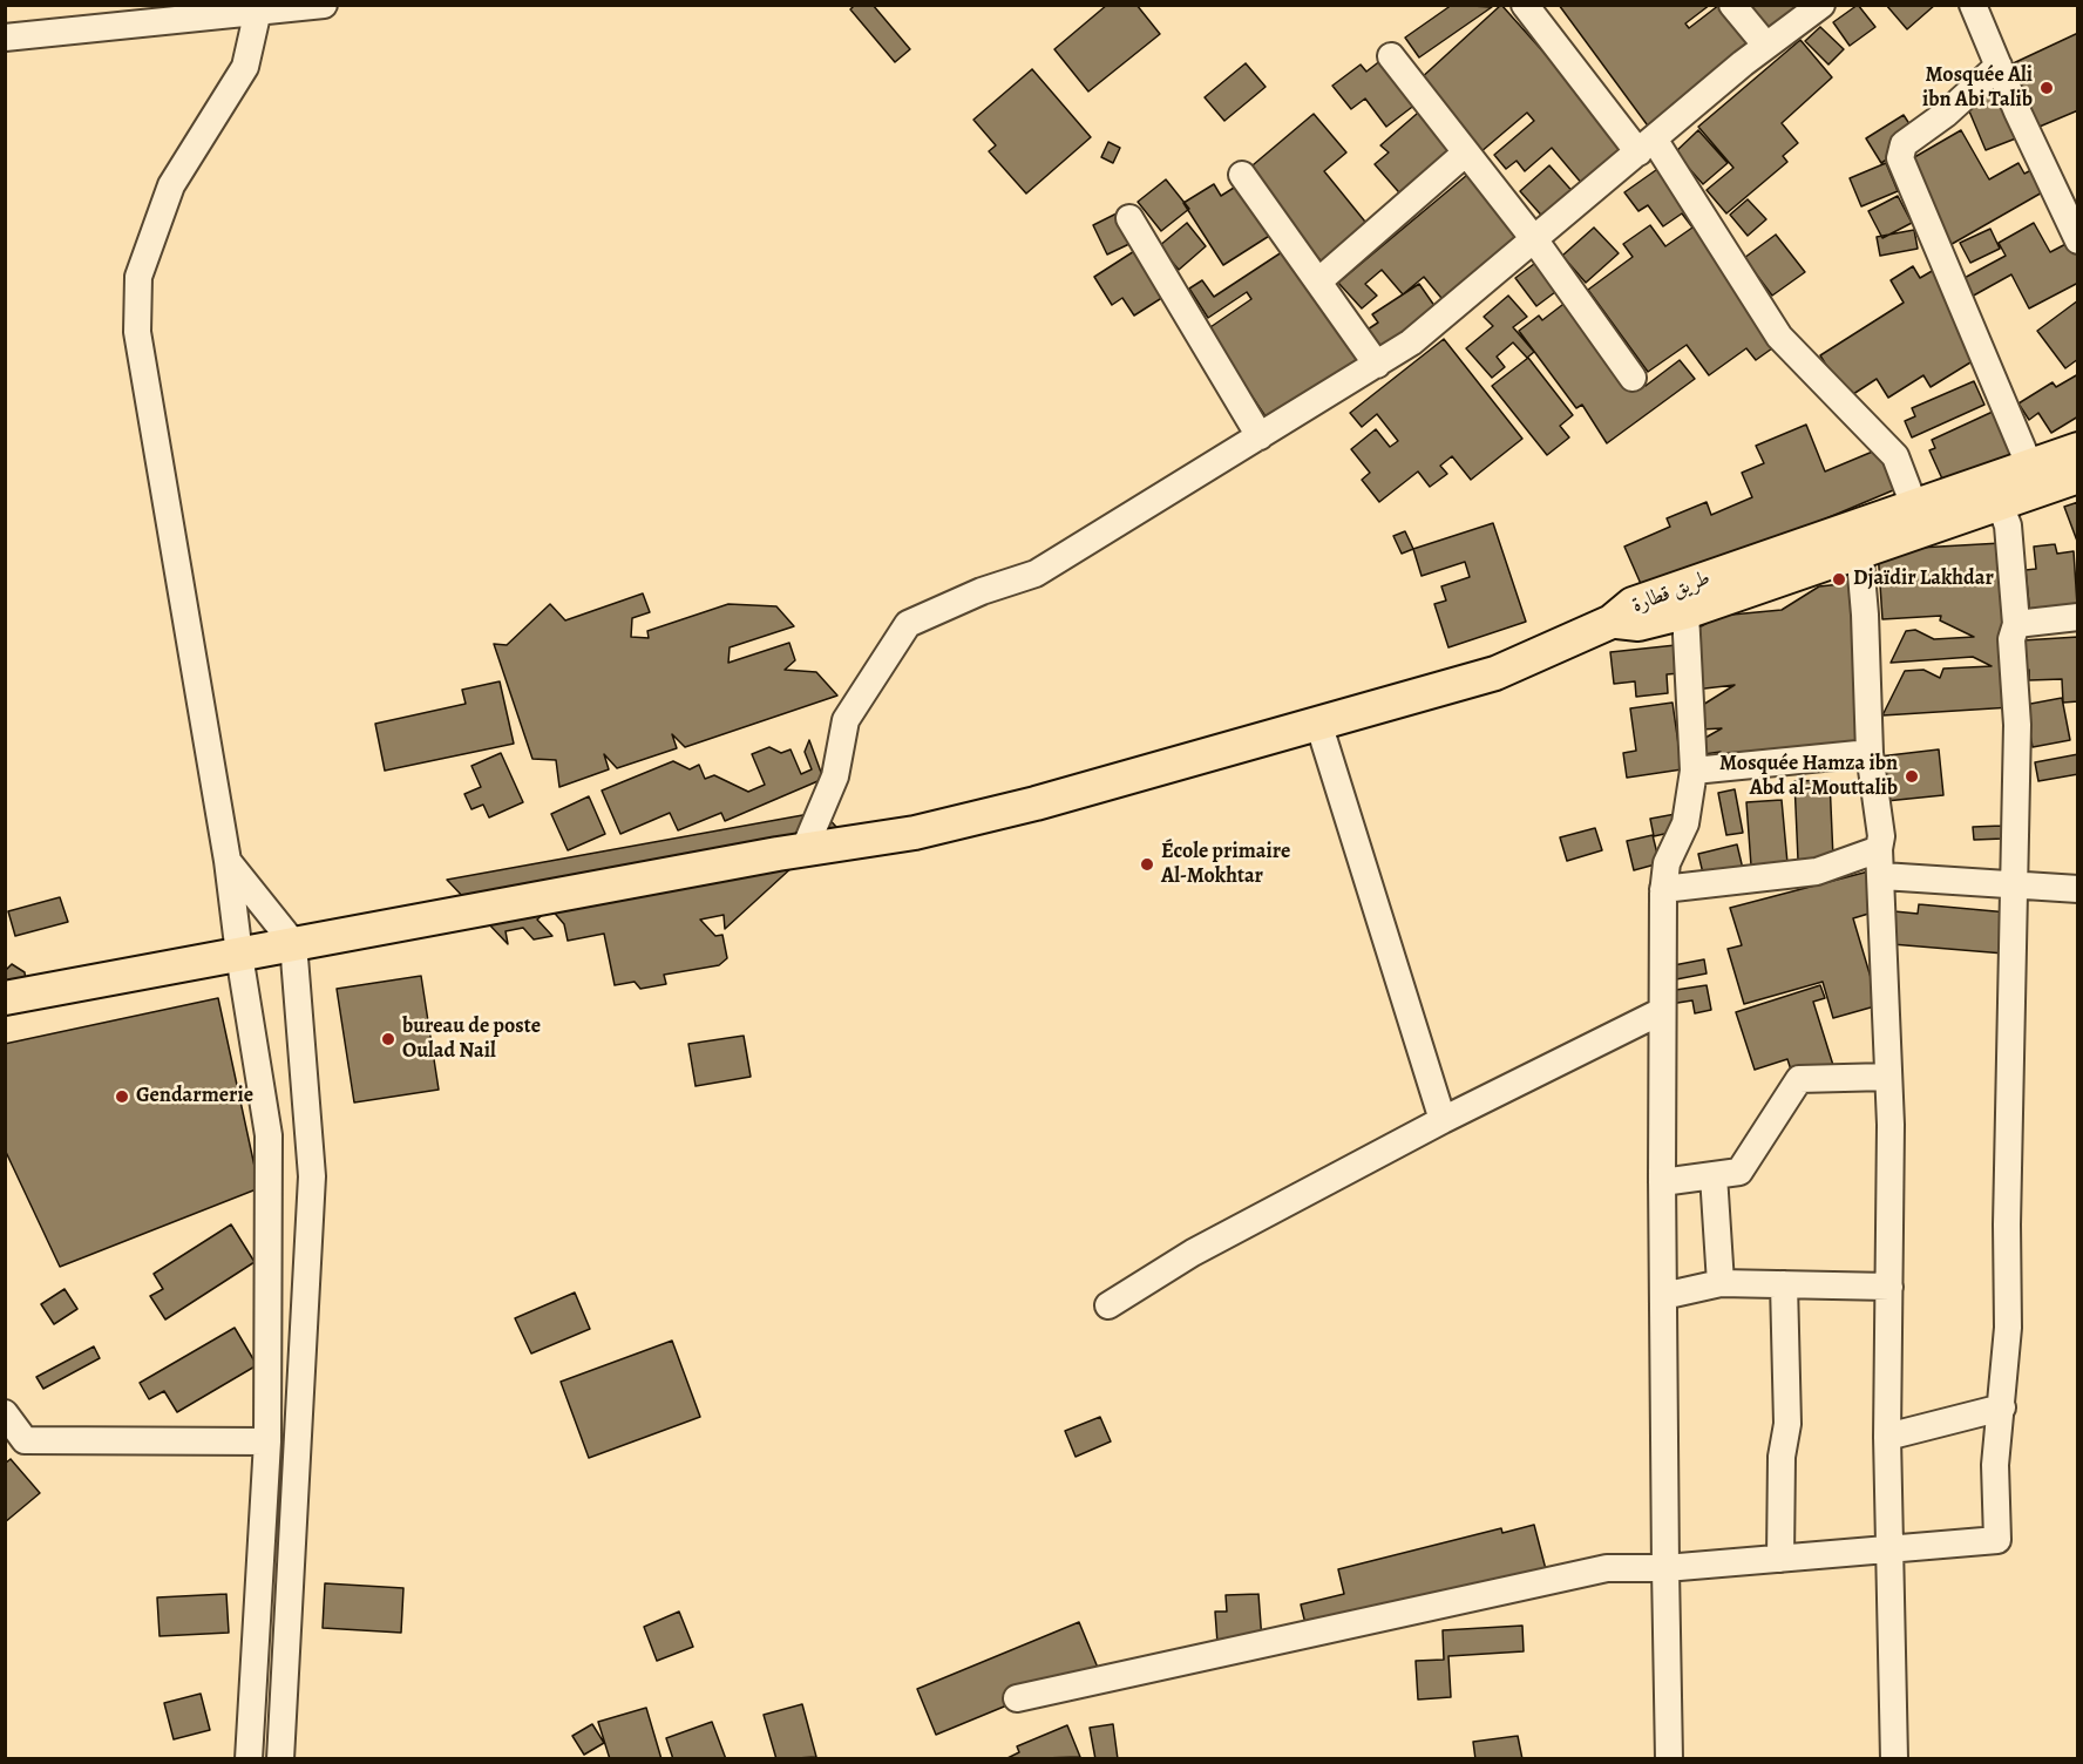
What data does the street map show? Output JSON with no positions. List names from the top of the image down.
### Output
{
  "streets": {
    "main road": ["طريق قطارة"]
  },
  "places": [
    "Mosquée Ali ibn Abi Talib",
    "Djaïdir Lakhdar",
    "Mosquée Hamza ibn Abd al-Mouttalib",
    "École primaire Al-Mokhtar",
    "bureau de poste Oulad Nail",
    "Gendarmerie"
  ]
}
